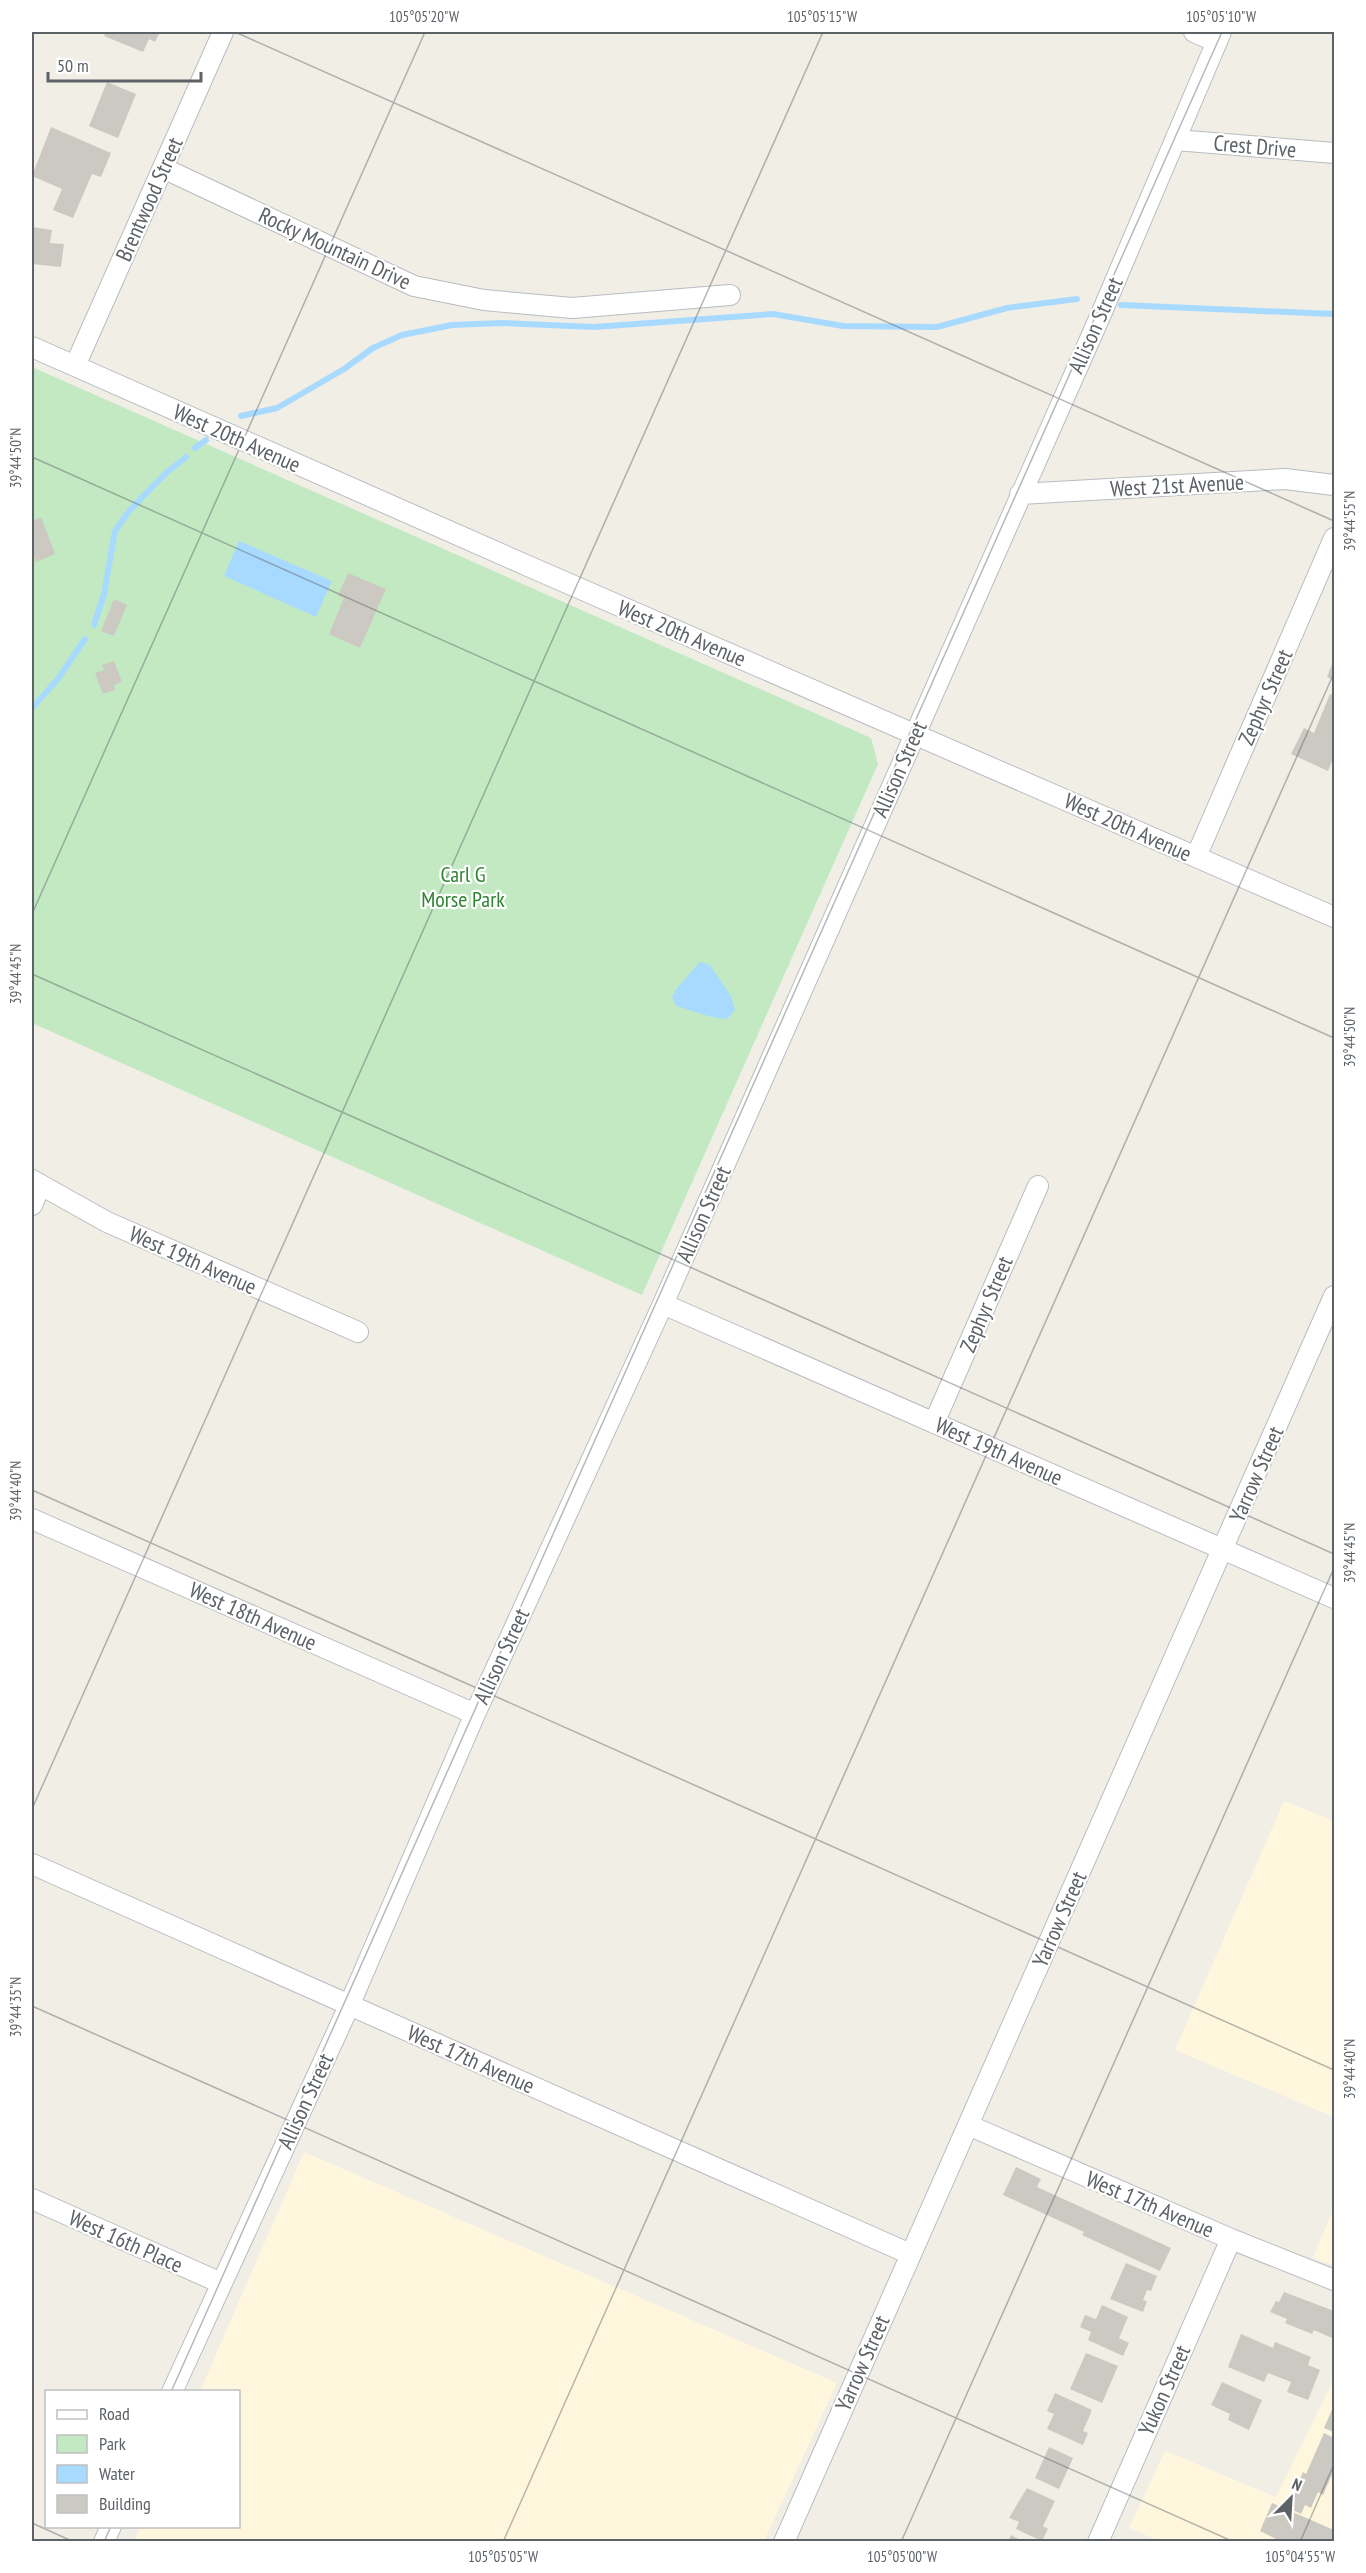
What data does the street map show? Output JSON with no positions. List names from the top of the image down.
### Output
{
  "streets": {
    "street": [
      "Crest Drive",
      "Brentwood Street",
      "Rocky Mountain Drive",
      "Allison Street",
      "West 20th Avenue",
      "West 21st Avenue",
      "Zephyr Street",
      "West 19th Avenue",
      "Yarrow Street",
      "West 18th Avenue",
      "West 17th Avenue",
      "West 16th Place",
      "Yukon Street"
    ]
  },
  "crossings": [
    ["Crest Drive", "Allison Street"],
    ["Brentwood Street", "Rocky Mountain Drive"],
    ["Brentwood Street", "West 20th Avenue"],
    ["Allison Street", "West 20th Avenue"],
    ["Allison Street", "West 21st Avenue"],
    ["Allison Street", "West 19th Avenue"],
    ["Allison Street", "West 18th Avenue"],
    ["Allison Street", "West 17th Avenue"],
    ["Allison Street", "West 16th Place"],
    ["West 20th Avenue", "Zephyr Street"],
    ["Zephyr Street", "West 19th Avenue"],
    ["West 19th Avenue", "Yarrow Street"],
    ["Yarrow Street", "West 17th Avenue"],
    ["West 17th Avenue", "Yukon Street"]
  ],
  "parks": ["Carl G Morse Park"],
  "legend": [
    "Road",
    "Park",
    "Water",
    "Building"
  ],
  "scale_bar": "50 m",
  "north": "top right",
  "coordinates": [
    "105°05'20\"W",
    "105°05'15\"W",
    "105°05'10\"W",
    "39°44'50\"N",
    "39°44'55\"N",
    "39°44'45\"N",
    "39°44'40\"N",
    "39°44'35\"N",
    "105°05'05\"W",
    "105°05'00\"W",
    "105°04'55\"W"
  ]
}
